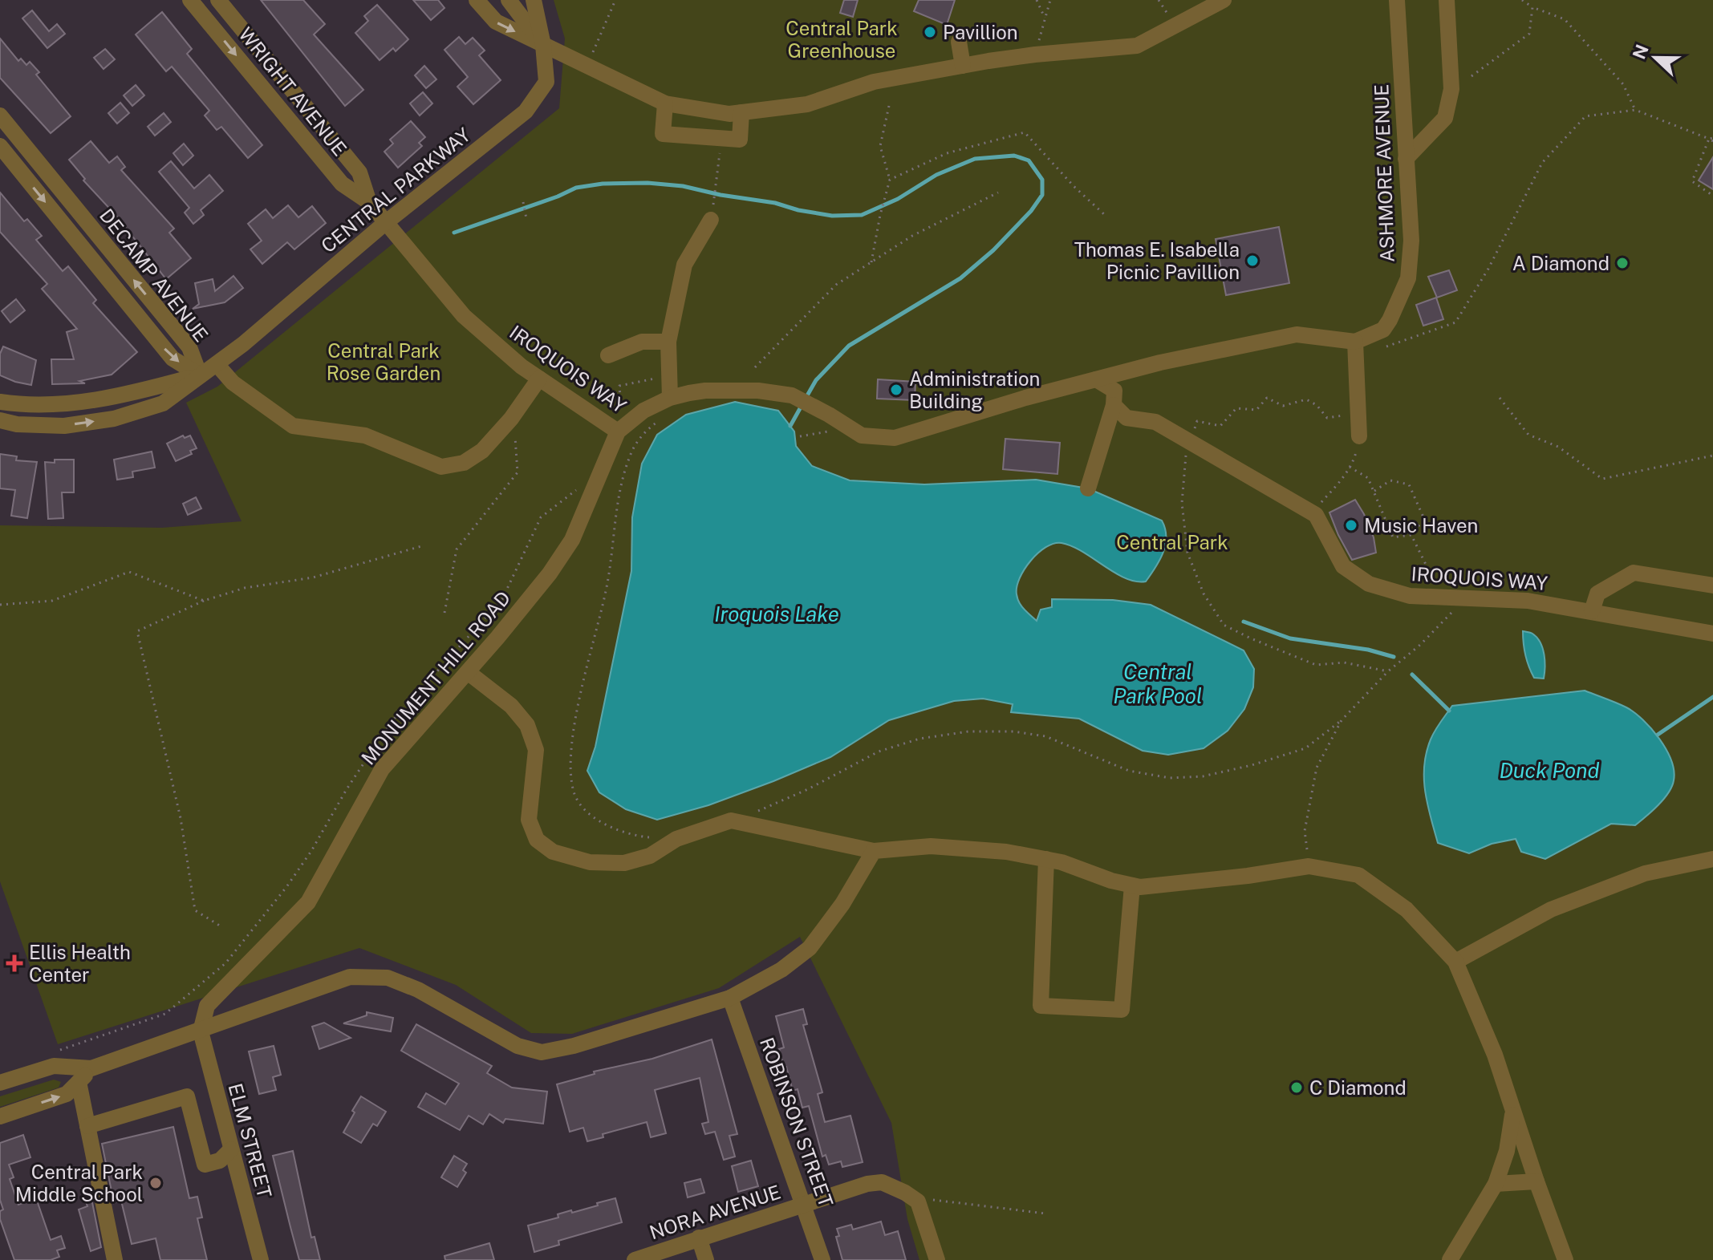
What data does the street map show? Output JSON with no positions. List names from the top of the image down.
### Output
{
  "streets": {
    "street": [
      "WRIGHT AVENUE",
      "ASHMORE AVENUE",
      "CENTRAL PARKWAY",
      "DECAMP AVENUE",
      "IROQUOIS WAY",
      "MONUMENT HILL ROAD",
      "ROBINSON STREET",
      "ELM STREET",
      "NORA AVENUE"
    ]
  },
  "crossings": [
    ["WRIGHT AVENUE", "CENTRAL PARKWAY"],
    ["WRIGHT AVENUE", "IROQUOIS WAY"],
    ["ASHMORE AVENUE", "IROQUOIS WAY"],
    ["CENTRAL PARKWAY", "DECAMP AVENUE"],
    ["CENTRAL PARKWAY", "IROQUOIS WAY"],
    ["IROQUOIS WAY", "MONUMENT HILL ROAD"],
    ["MONUMENT HILL ROAD", "ELM STREET"],
    ["ROBINSON STREET", "NORA AVENUE"]
  ],
  "water": ["Iroquois Lake", "Central Park Pool", "Duck Pond"],
  "parks": ["Central Park Greenhouse", "Central Park Rose Garden", "Central Park"],
  "places": {
    "other": [
      "Pavillion",
      "Thomas E. Isabella Picnic Pavillion",
      "A Diamond",
      "Administration Building",
      "Music Haven",
      "C Diamond",
      "Central Park Middle School"
    ],
    "health": ["Ellis Health Center"]
  },
  "north": "left"
}
